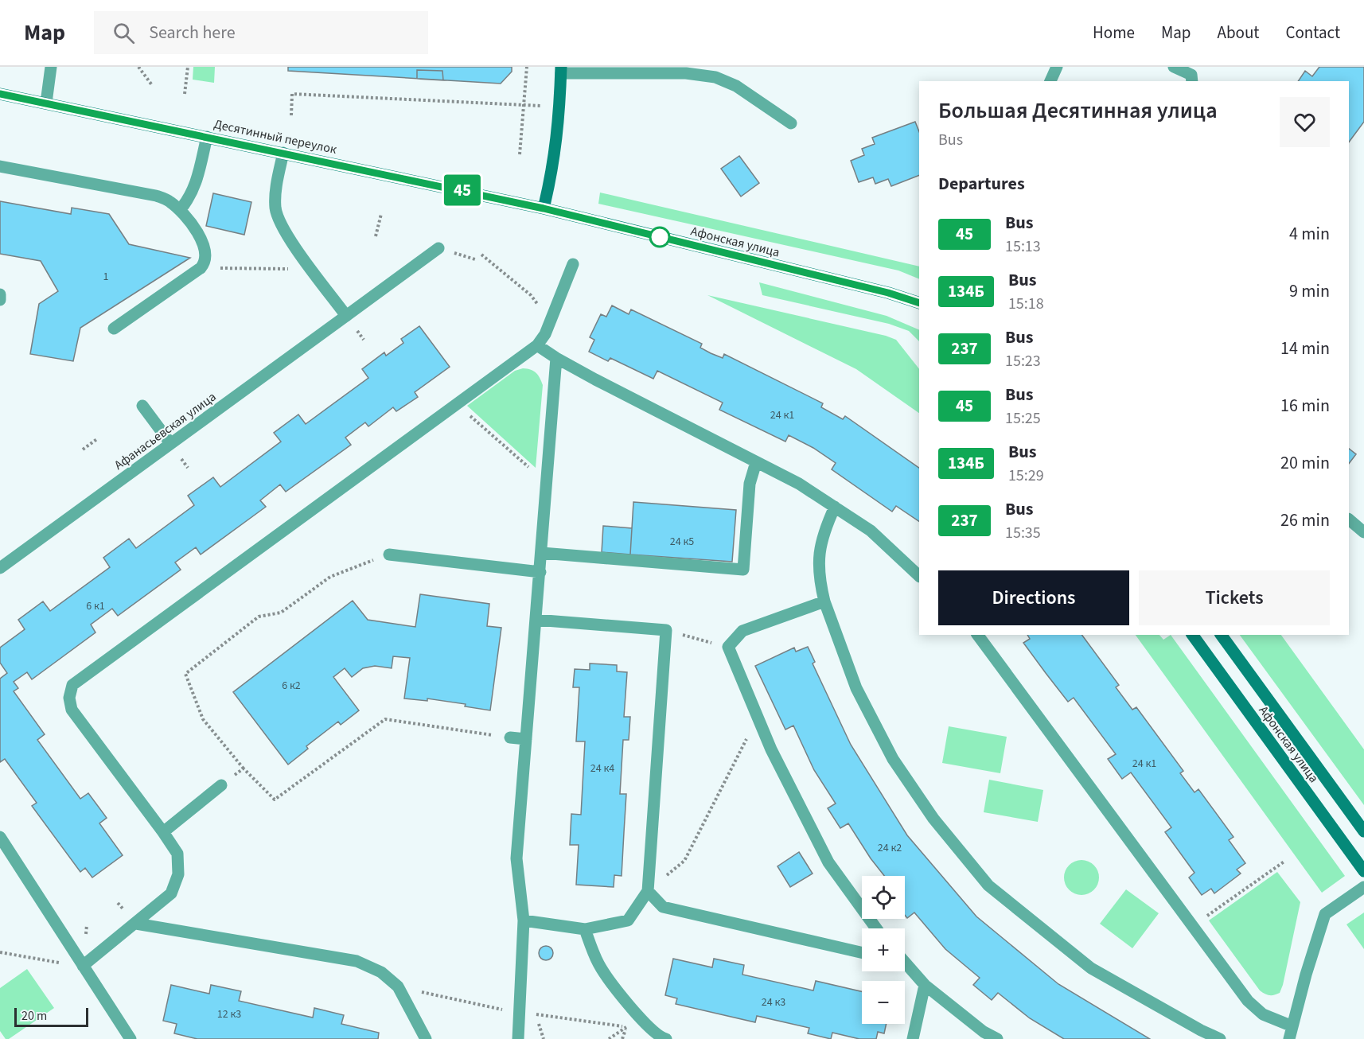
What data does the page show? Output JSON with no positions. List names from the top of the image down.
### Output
{
  "streets": {
    "street": ["Десятинный переулок", "Афонская улица", "Афанасьевская улица"]
  },
  "crossings": [
    ["Десятинный переулок", "Афонская улица"]
  ],
  "lines": ["bus line 45"],
  "house_numbers": [
    "1",
    "24 к1",
    "24 к5",
    "6 к1",
    "6 к2",
    "24 к1",
    "24 к4",
    "24 к2",
    "24 к3",
    "12 к3"
  ],
  "scale_bar": "20 m",
  "page": {
    "header": "Map",
    "search": "Search here",
    "nav": [
      "Home",
      "Map",
      "About",
      "Contact"
    ],
    "on_map": "45",
    "heading": [
      ["Большая Десятинная улица", "Bus"],
      "Departures"
    ],
    "list": [
      {
        "mark": "45",
        "name": "Bus",
        "note": "15:13",
        "value": "4 min"
      },
      {
        "mark": "134Б",
        "name": "Bus",
        "note": "15:18",
        "value": "9 min"
      },
      {
        "mark": "237",
        "name": "Bus",
        "note": "15:23",
        "value": "14 min"
      },
      {
        "mark": "45",
        "name": "Bus",
        "note": "15:25",
        "value": "16 min"
      },
      {
        "mark": "134Б",
        "name": "Bus",
        "note": "15:29",
        "value": "20 min"
      },
      {
        "mark": "237",
        "name": "Bus",
        "note": "15:35",
        "value": "26 min"
      }
    ],
    "buttons": ["Directions", "Tickets"],
    "map_buttons": ["+", "−"],
    "scale": "20 m"
  }
}
